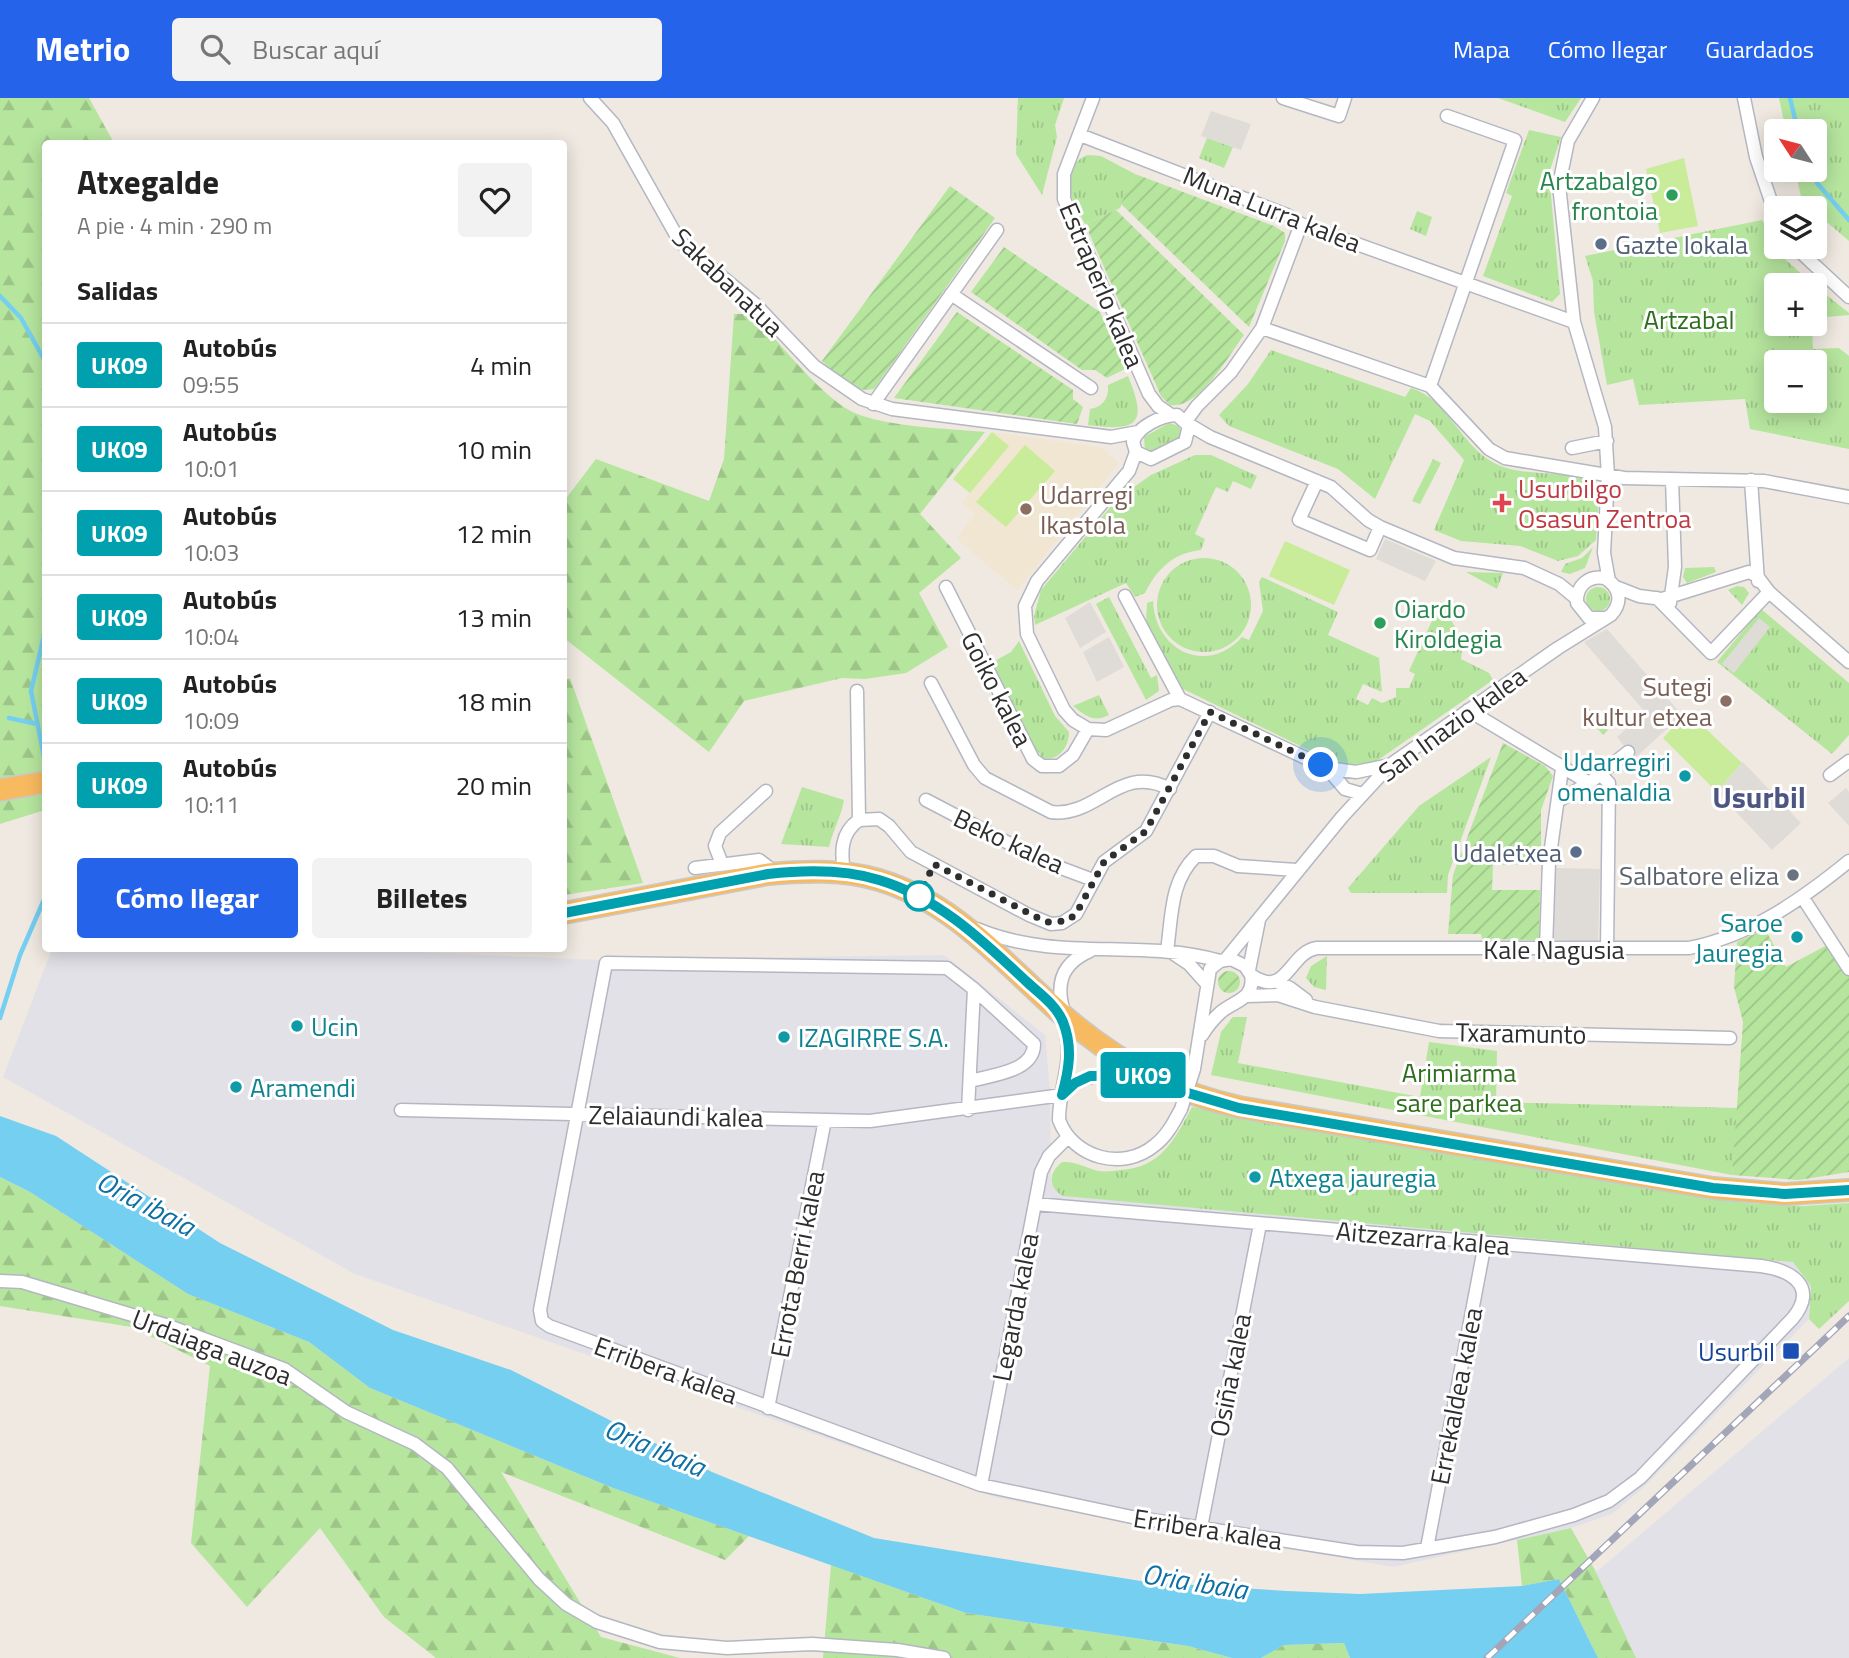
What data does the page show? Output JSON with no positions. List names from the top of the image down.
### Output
{
  "streets": {
    "street": [
      "Muna Lurra kalea",
      "Sakabanatua",
      "Estraperlo kalea",
      "Goiko kalea",
      "San Inazio kalea",
      "Beko kalea",
      "Kale Nagusia",
      "Txaramunto",
      "Zelaiaundi kalea",
      "Aitzezarra kalea",
      "Errota Berri kalea",
      "Legarda kalea",
      "Urdaiaga auzoa",
      "Erribera kalea",
      "Osiña kalea",
      "Errekaldea kalea"
    ]
  },
  "crossings": [
    ["Muna Lurra kalea", "Estraperlo kalea"],
    ["Estraperlo kalea", "Goiko kalea"],
    ["San Inazio kalea", "Txaramunto"],
    ["Kale Nagusia", "Txaramunto"],
    ["Zelaiaundi kalea", "Errota Berri kalea"],
    ["Zelaiaundi kalea", "Erribera kalea"],
    ["Aitzezarra kalea", "Legarda kalea"],
    ["Aitzezarra kalea", "Erribera kalea"],
    ["Aitzezarra kalea", "Osiña kalea"],
    ["Aitzezarra kalea", "Errekaldea kalea"],
    ["Errota Berri kalea", "Erribera kalea"],
    ["Legarda kalea", "Erribera kalea"],
    ["Erribera kalea", "Osiña kalea"],
    ["Erribera kalea", "Errekaldea kalea"]
  ],
  "districts": ["Usurbil"],
  "water": ["Oria ibaia"],
  "parks": ["Artzabal", "Arimiarma sare parkea"],
  "places": {
    "other": [
      "Artzabalgo frontoia",
      "Gazte lokala",
      "Udarregi Ikastola",
      "Oiardo Kiroldegia",
      "Sutegi kultur etxea",
      "Udarregiri omenaldia",
      "Udaletxea",
      "Salbatore eliza",
      "Saroe Jauregia",
      "Ucin",
      "IZAGIRRE S.A.",
      "Aramendi",
      "Atxega jauregia"
    ],
    "health": ["Usurbilgo Osasun Zentroa"],
    "transit": ["Usurbil"]
  },
  "lines": ["bus line UK09"],
  "north": "top left",
  "page": {
    "header": "Metrio",
    "search": "Buscar aquí",
    "nav": ["Mapa", "Cómo llegar", "Guardados"],
    "on_map": "UK09",
    "map_buttons": ["+", "−"],
    "heading": [
      ["Atxegalde", "A pie · 4 min · 290 m"],
      "Salidas"
    ],
    "list": [
      {
        "mark": "UK09",
        "name": "Autobús",
        "note": "09:55",
        "value": "4 min"
      },
      {
        "mark": "UK09",
        "name": "Autobús",
        "note": "10:01",
        "value": "10 min"
      },
      {
        "mark": "UK09",
        "name": "Autobús",
        "note": "10:03",
        "value": "12 min"
      },
      {
        "mark": "UK09",
        "name": "Autobús",
        "note": "10:04",
        "value": "13 min"
      },
      {
        "mark": "UK09",
        "name": "Autobús",
        "note": "10:09",
        "value": "18 min"
      },
      {
        "mark": "UK09",
        "name": "Autobús",
        "note": "10:11",
        "value": "20 min"
      }
    ],
    "buttons": ["Cómo llegar", "Billetes"]
  }
}
